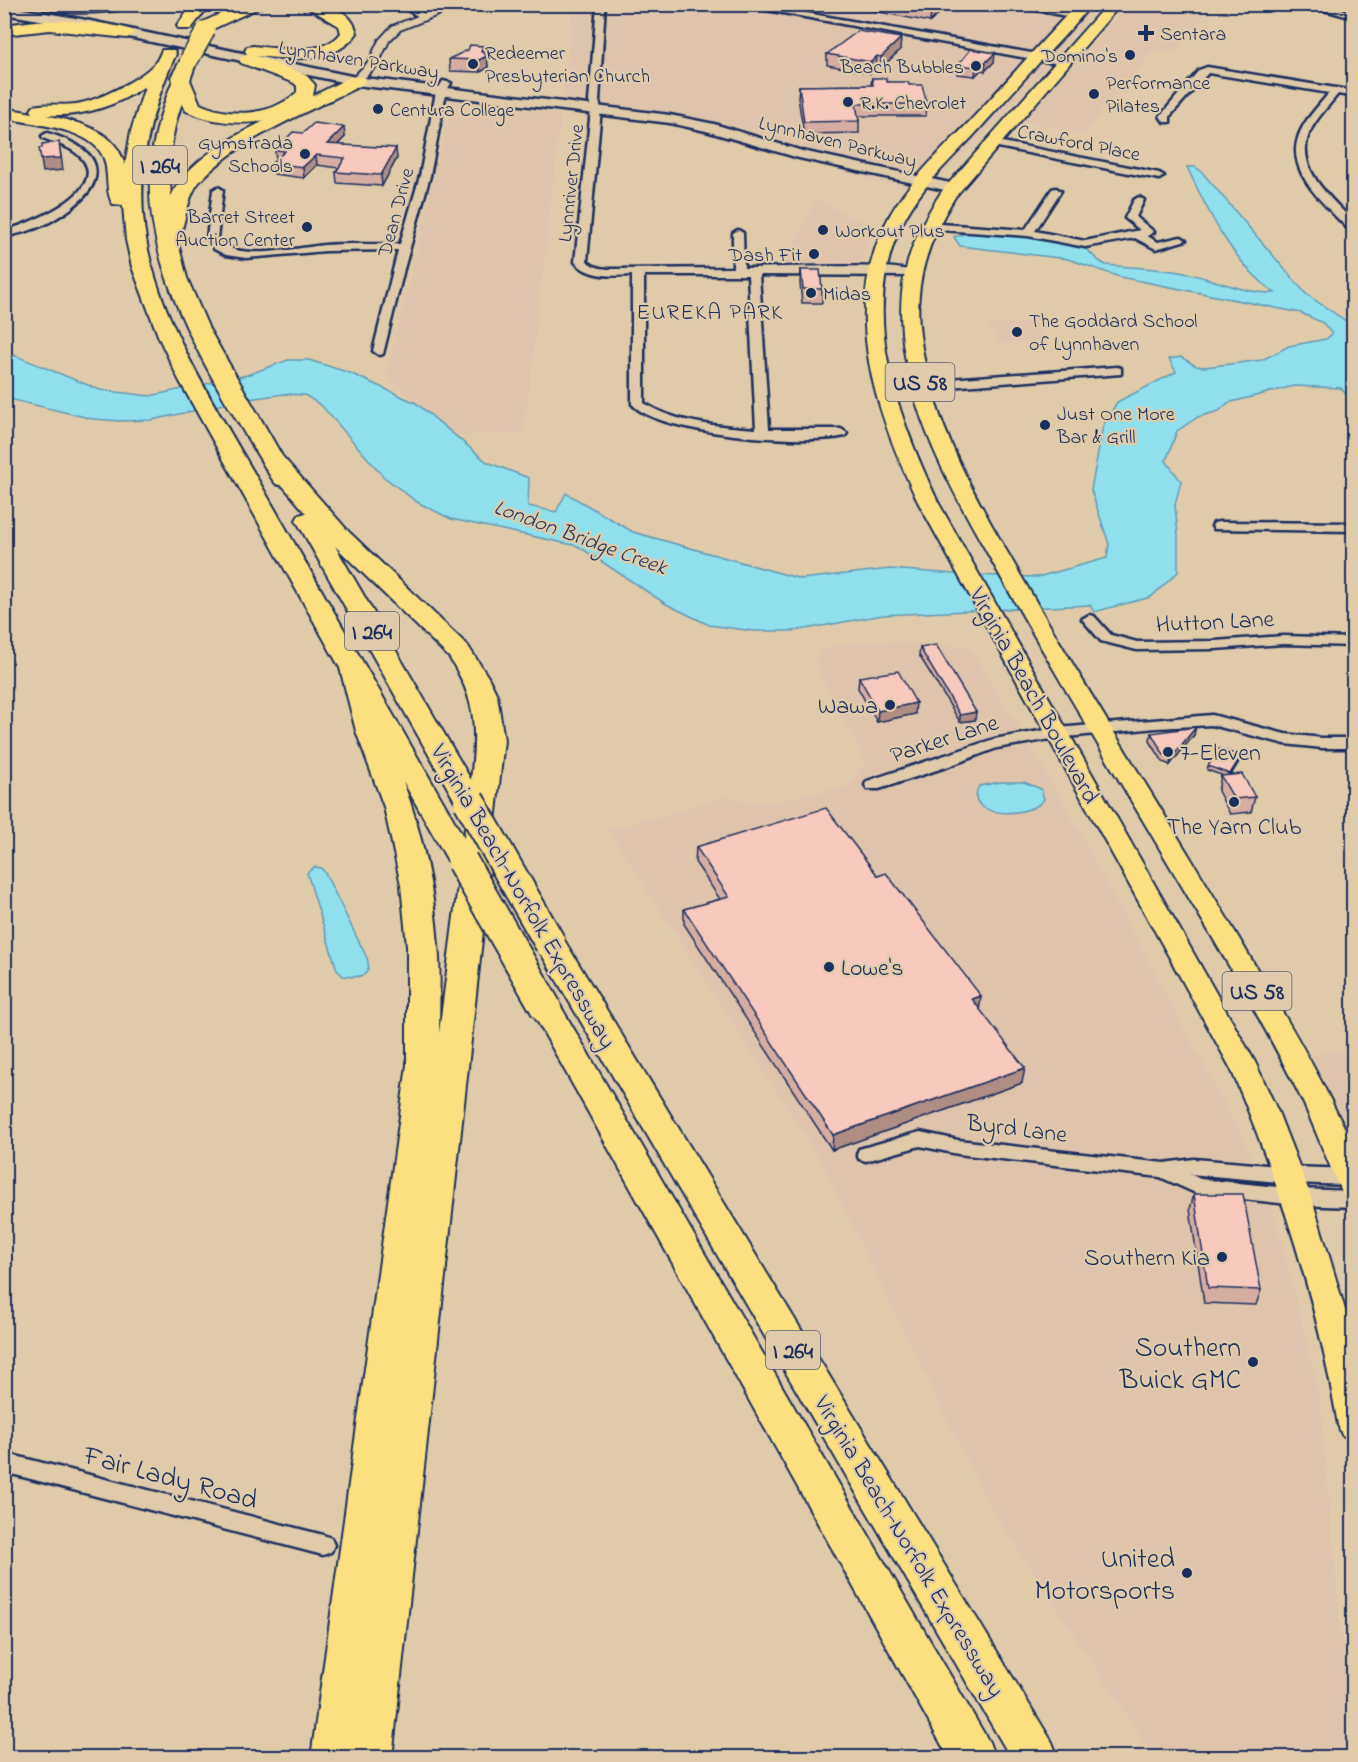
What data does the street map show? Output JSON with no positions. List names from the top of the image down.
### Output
{
  "streets": {
    "highway": ["I 264", "Virginia Beach-Norfolk Expressway"],
    "main road": ["Lynnhaven Parkway", "US 58", "Virginia Beach Boulevard"],
    "street": [
      "Crawford Place",
      "Lynnriver Drive",
      "Dean Drive",
      "Hutton Lane",
      "Parker Lane",
      "Byrd Lane",
      "Fair Lady Road"
    ]
  },
  "crossings": [
    ["Lynnhaven Parkway", "Lynnriver Drive"],
    ["Lynnhaven Parkway", "Dean Drive"],
    ["Lynnhaven Parkway", "Virginia Beach Boulevard"],
    ["Crawford Place", "Virginia Beach Boulevard"],
    ["Virginia Beach Boulevard", "Parker Lane"],
    ["Virginia Beach Boulevard", "Byrd Lane"]
  ],
  "districts": ["EUREKA PARK"],
  "water": ["London Bridge Creek"],
  "places": {
    "health": ["Sentara"],
    "other": [
      "Domino's",
      "Redeemer Presbyterian Church",
      "Beach Bubbles",
      "Performance Pilates",
      "R.K. Chevrolet",
      "Centura College",
      "Gymstrada Schools",
      "Barret Street Auction Center",
      "Workout Plus",
      "Dash Fit",
      "Midas",
      "The Goddard School of Lynnhaven",
      "Just One More Bar & Grill",
      "Wawa",
      "7-Eleven",
      "The Yarn Club",
      "Lowe's",
      "Southern Kia",
      "Southern Buick GMC",
      "United Motorsports"
    ]
  }
}
